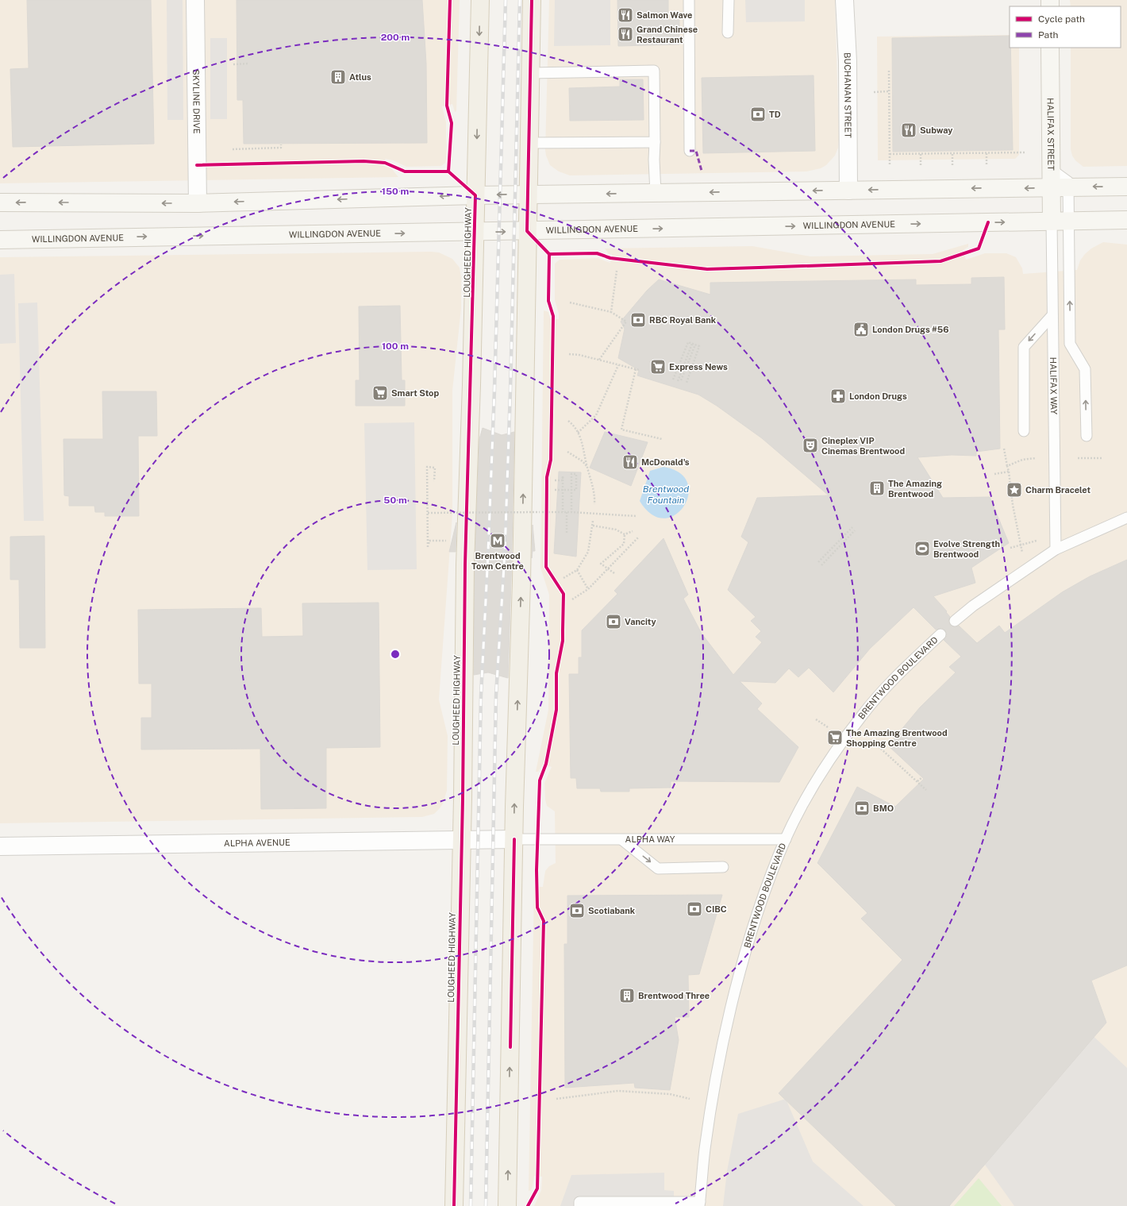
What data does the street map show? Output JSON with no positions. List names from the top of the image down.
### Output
{
  "streets": {
    "main road": ["HALIFAX STREET", "WILLINGDON AVENUE", "LOUGHEED HIGHWAY"],
    "street": ["BUCHANAN STREET", "SKYLINE DRIVE", "ALPHA AVENUE"],
    "lane": ["HALIFAX WAY", "BRENTWOOD BOULEVARD", "ALPHA WAY"]
  },
  "crossings": [
    ["HALIFAX STREET", "WILLINGDON AVENUE"],
    ["HALIFAX STREET", "HALIFAX WAY"],
    ["WILLINGDON AVENUE", "LOUGHEED HIGHWAY"],
    ["WILLINGDON AVENUE", "HALIFAX WAY"],
    ["LOUGHEED HIGHWAY", "ALPHA AVENUE"],
    ["BRENTWOOD BOULEVARD", "ALPHA WAY"],
    ["ALPHA WAY", "ALPHA AVENUE"]
  ],
  "water": ["Brentwood Fountain"],
  "places": {
    "restaurant": [
      "Salmon Wave",
      "Grand Chinese Restaurant",
      "Subway",
      "McDonald's"
    ],
    "building": ["Atlus", "The Amazing Brentwood", "Brentwood Three"],
    "bank": [
      "TD",
      "RBC Royal Bank",
      "Vancity",
      "BMO",
      "CIBC",
      "Scotiabank"
    ],
    "public building": ["London Drugs #56"],
    "supermarket": ["Express News", "Smart Stop", "The Amazing Brentwood Shopping Centre"],
    "pharmacy": ["London Drugs"],
    "theatre": ["Cineplex VIP Cinemas Brentwood"],
    "place": ["Charm Bracelet"],
    "metro station": ["Brentwood Town Centre"],
    "sports": ["Evolve Strength Brentwood"]
  },
  "legend": ["Cycle path", "Path"],
  "rings": [
    "200 m",
    "150 m",
    "100 m",
    "50 m"
  ]
}
